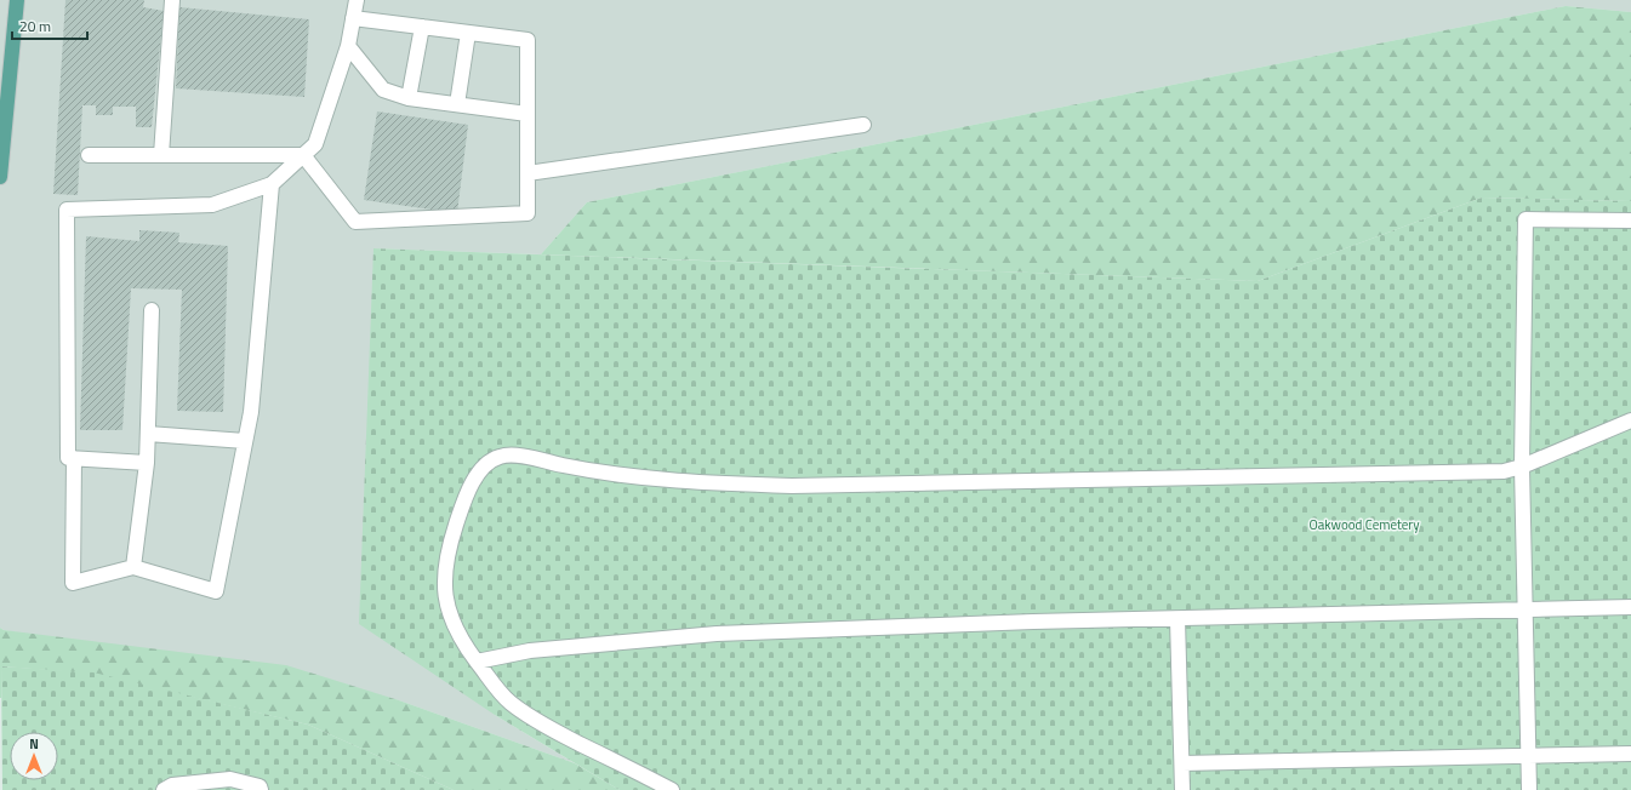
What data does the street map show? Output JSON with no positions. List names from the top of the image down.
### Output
{
  "parks": ["Oakwood Cemetery"],
  "scale_bar": "20 m",
  "north": "top"
}
